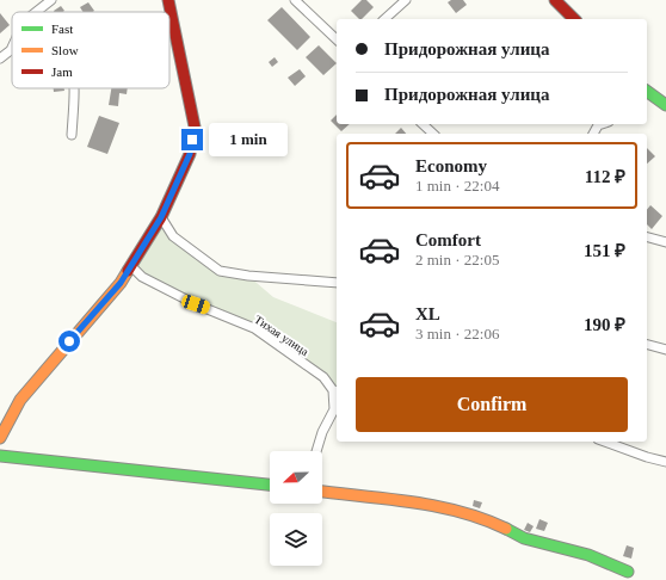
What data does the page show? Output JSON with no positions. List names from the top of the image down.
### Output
{
  "streets": {
    "street": ["Тихая улица"]
  },
  "legend": ["Fast", "Slow", "Jam"],
  "north": "left",
  "page": {
    "banner": ["Придорожная улица", "Придорожная улица"],
    "bubble": "1 min",
    "list": [
      {
        "name": "Economy",
        "note": "1 min · 22:04",
        "value": "112 ₽"
      },
      {
        "name": "Comfort",
        "note": "2 min · 22:05",
        "value": "151 ₽"
      },
      {
        "name": "XL",
        "note": "3 min · 22:06",
        "value": "190 ₽"
      }
    ],
    "buttons": "Confirm"
  }
}
